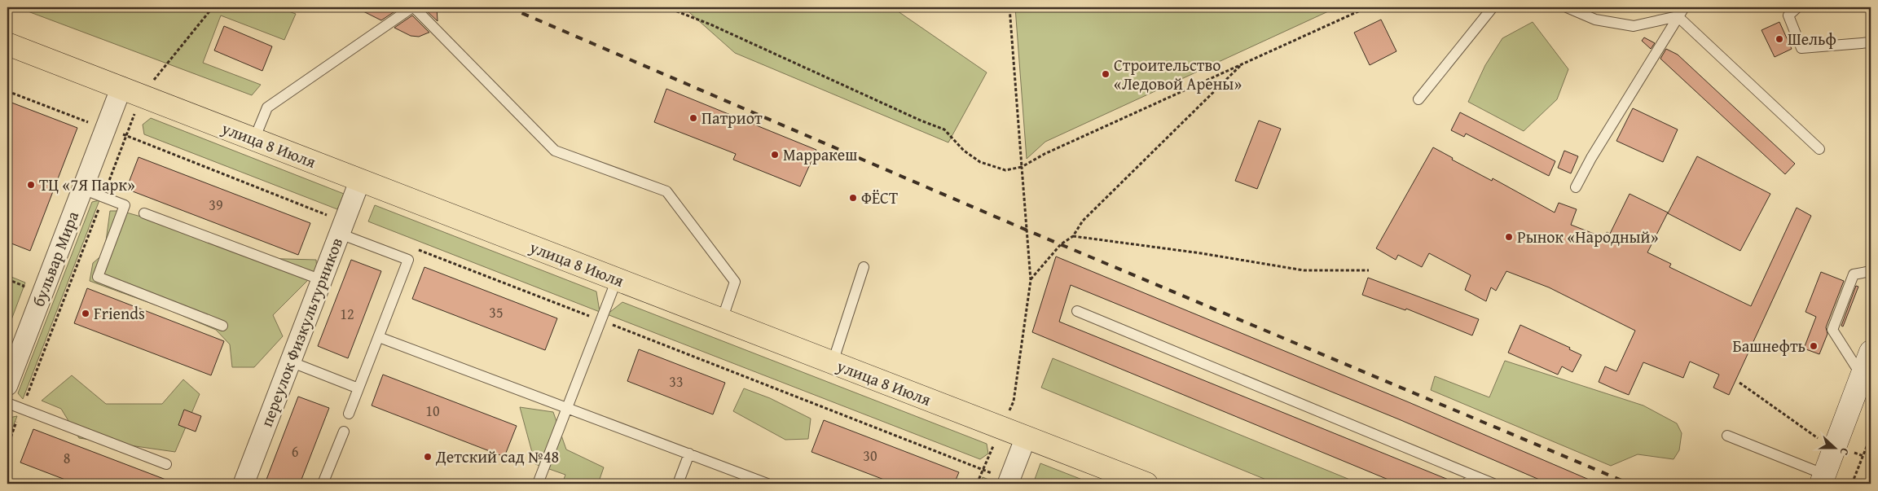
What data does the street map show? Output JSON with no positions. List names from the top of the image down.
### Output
{
  "streets": {
    "main road": ["улица 8 Июля"],
    "street": ["бульвар Мира", "переулок Физкультурников"]
  },
  "crossings": [
    ["улица 8 Июля", "бульвар Мира"],
    ["улица 8 Июля", "переулок Физкультурников"]
  ],
  "places": [
    "Шельф",
    "Строительство «Ледовой Арены»",
    "Патриот",
    "Марракеш",
    "ТЦ «7Я Парк»",
    "ФЁСТ",
    "Рынок «Народный»",
    "Friends",
    "Башнефть",
    "Детский сад №48"
  ],
  "house_numbers": [
    "39",
    "35",
    "12",
    "33",
    "10",
    "6",
    "30",
    "8"
  ],
  "north": "right"
}
